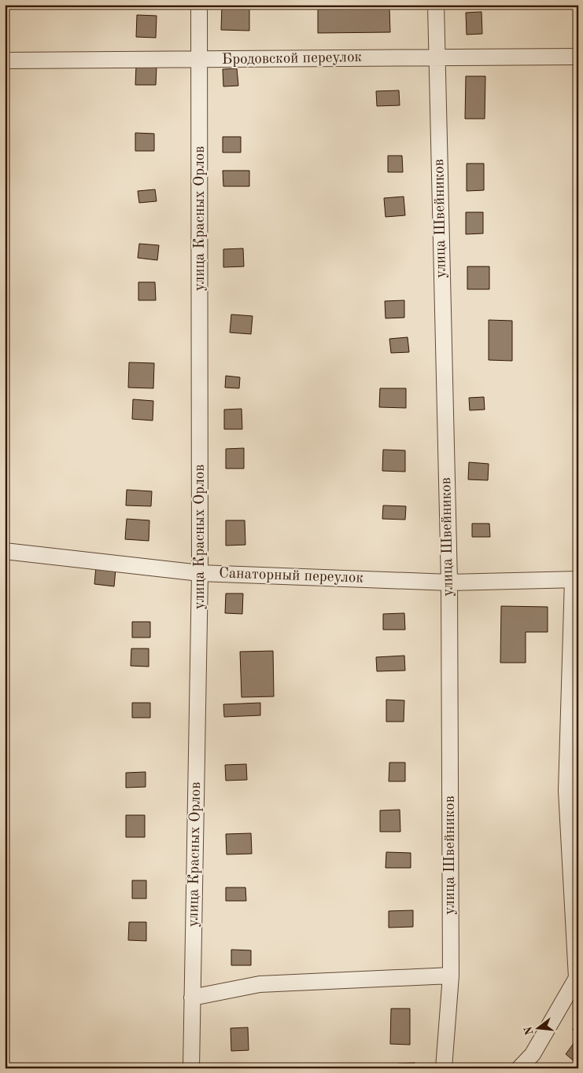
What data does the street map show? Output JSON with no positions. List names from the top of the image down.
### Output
{
  "streets": {
    "street": [
      "Бродовской переулок",
      "улица Красных Орлов",
      "улица Швейников",
      "Санаторный переулок"
    ]
  },
  "crossings": [
    ["Бродовской переулок", "улица Красных Орлов"],
    ["Бродовской переулок", "улица Швейников"],
    ["улица Красных Орлов", "Санаторный переулок"],
    ["улица Швейников", "Санаторный переулок"]
  ],
  "north": "left"
}
